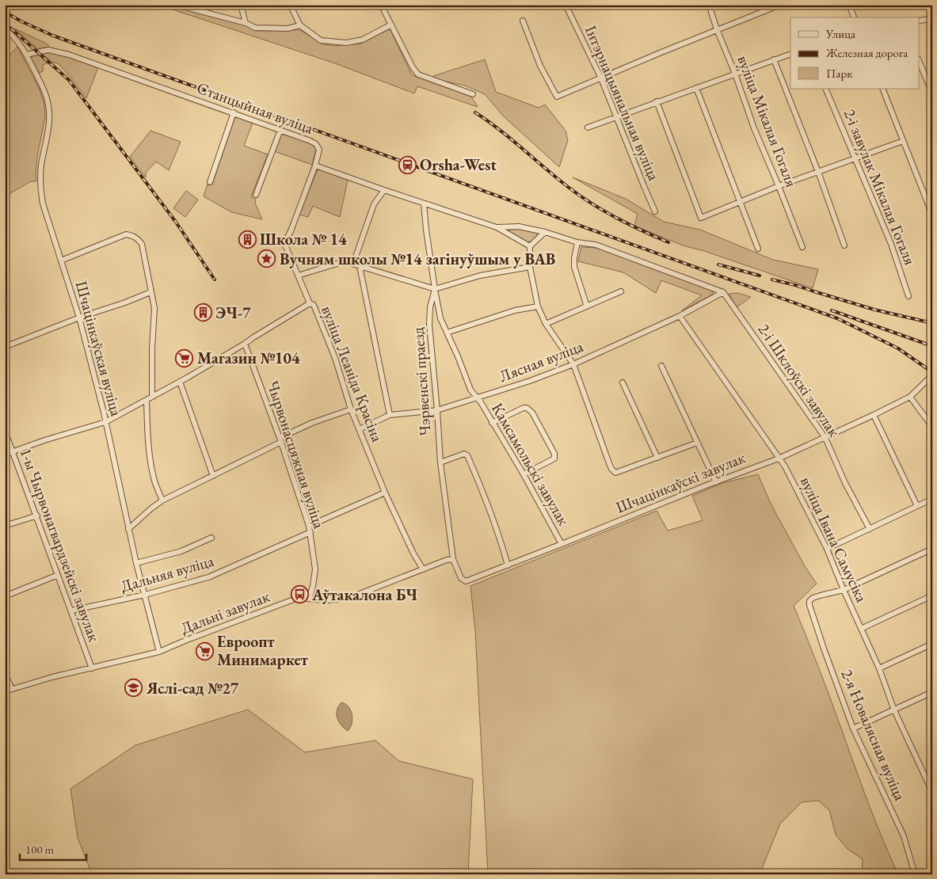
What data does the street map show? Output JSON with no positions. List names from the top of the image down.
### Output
{
  "streets": {
    "street": [
      "Інтэрнацыянальная вуліца",
      "Станцыйная вуліца",
      "вуліца Мікалая Гогаля",
      "2-і завулак Мікалая Гогаля",
      "Шчацінкаўская вуліца",
      "Лясная вуліца",
      "вуліца Леаніда Красіна",
      "2-і Шклоўскі завулак",
      "Чэрвенскі праезд",
      "Чырвонасцяжная вуліца",
      "Камсамольскі завулак",
      "Шчацінкаўскі завулак",
      "вуліца Івана Самусіка",
      "1-ы Чырвонагвардзейскі завулак",
      "Дальняя вуліца",
      "Дальні завулак",
      "2-я Новалясная вуліца"
    ]
  },
  "crossings": [
    ["Станцыйная вуліца", "Шчацінкаўская вуліца"],
    ["Станцыйная вуліца", "вуліца Леаніда Красіна"],
    ["Шчацінкаўская вуліца", "Дальняя вуліца"],
    ["Шчацінкаўская вуліца", "Дальні завулак"],
    ["Лясная вуліца", "вуліца Леаніда Красіна"],
    ["Лясная вуліца", "2-і Шклоўскі завулак"],
    ["Лясная вуліца", "Чэрвенскі праезд"],
    ["Лясная вуліца", "Камсамольскі завулак"],
    ["Лясная вуліца", "вуліца Івана Самусіка"],
    ["вуліца Леаніда Красіна", "Дальні завулак"],
    ["2-і Шклоўскі завулак", "Шчацінкаўскі завулак"],
    ["Чэрвенскі праезд", "Камсамольскі завулак"],
    ["Чэрвенскі праезд", "Шчацінкаўскі завулак"],
    ["Чэрвенскі праезд", "Дальні завулак"],
    ["Чырвонасцяжная вуліца", "Дальняя вуліца"],
    ["Чырвонасцяжная вуліца", "Дальні завулак"],
    ["Камсамольскі завулак", "Шчацінкаўскі завулак"],
    ["Шчацінкаўскі завулак", "вуліца Івана Самусіка"],
    ["Шчацінкаўскі завулак", "Дальні завулак"],
    ["вуліца Івана Самусіка", "2-я Новалясная вуліца"],
    ["1-ы Чырвонагвардзейскі завулак", "Дальняя вуліца"],
    ["1-ы Чырвонагвардзейскі завулак", "Дальні завулак"]
  ],
  "places": {
    "station": ["Orsha-West"],
    "building": ["Школа № 14", "ЭЧ-7"],
    "place": ["Вучням школы №14 загінуўшым у ВАВ"],
    "supermarket": ["Магазин №104", "Евроопт Минимаркет"],
    "bus stop": ["Аўтакалона БЧ"],
    "school or university": ["Яслі-сад №27"]
  },
  "legend": ["Улица", "Железная дорога", "Парк"],
  "scale_bar": "100 m"
}
